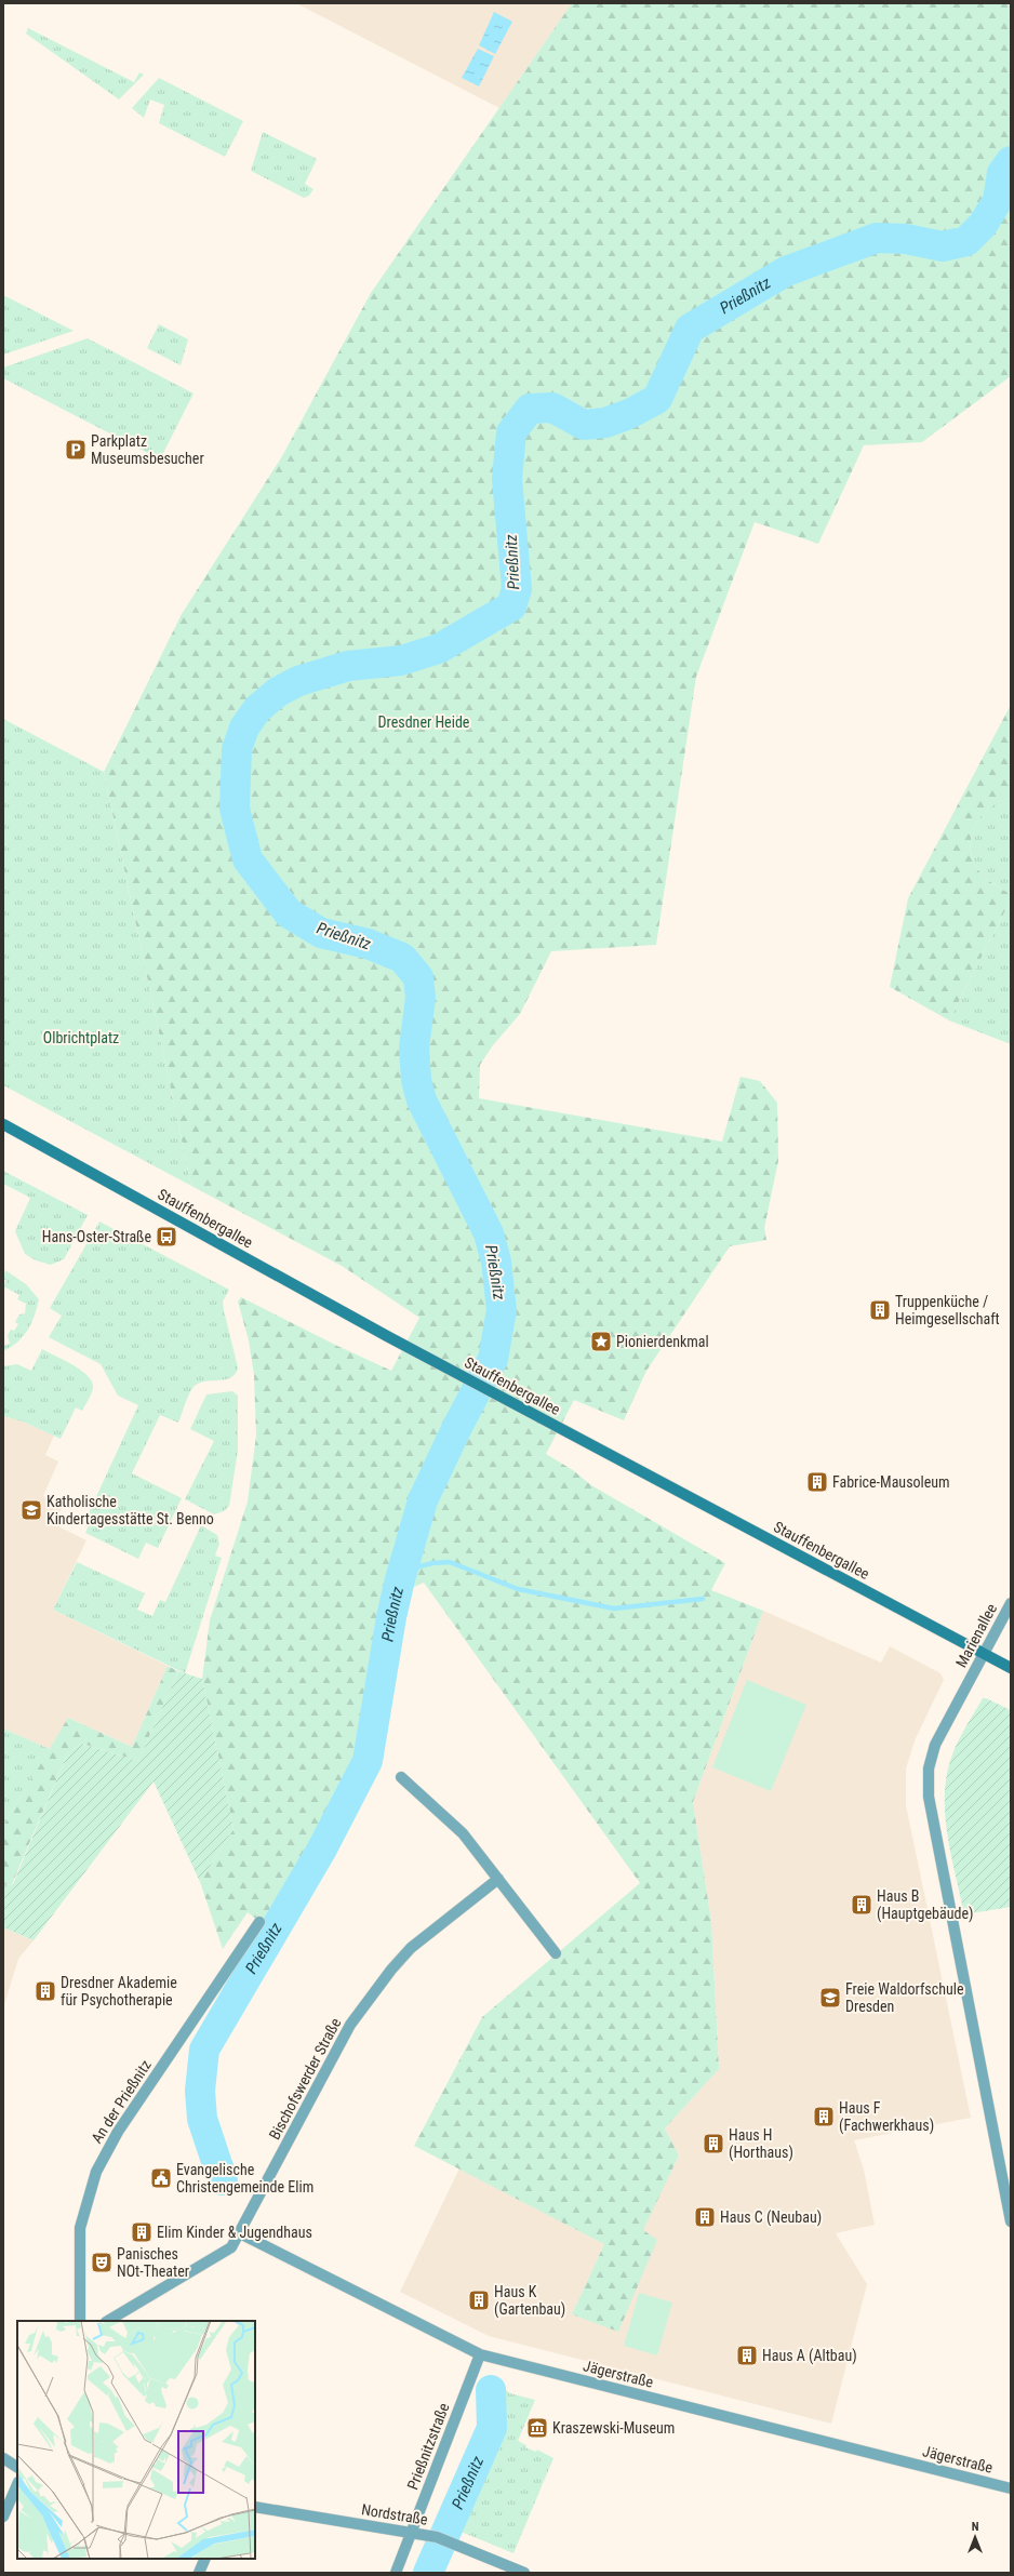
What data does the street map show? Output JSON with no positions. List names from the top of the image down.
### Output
{
  "streets": {
    "main road": ["Stauffenbergallee"],
    "street": [
      "Marienallee",
      "Bischofswerder Straße",
      "An der Prießnitz",
      "Jägerstraße",
      "Prießnitzstraße",
      "Nordstraße"
    ]
  },
  "crossings": [
    ["Stauffenbergallee", "Marienallee"],
    ["Bischofswerder Straße", "Jägerstraße"],
    ["Jägerstraße", "Prießnitzstraße"],
    ["Prießnitzstraße", "Nordstraße"]
  ],
  "water": ["Prießnitz"],
  "parks": ["Dresdner Heide", "Olbrichtplatz"],
  "places": {
    "parking": ["Parkplatz Museumsbesucher"],
    "bus stop": ["Hans-Oster-Straße"],
    "building": [
      "Truppenküche / Heimgesellschaft",
      "Fabrice-Mausoleum",
      "Haus B (Hauptgebäude)",
      "Dresdner Akademie für Psychotherapie",
      "Haus F (Fachwerkhaus)",
      "Haus H (Horthaus)",
      "Haus C (Neubau)",
      "Elim Kinder & Jugendhaus",
      "Haus K (Gartenbau)",
      "Haus A (Altbau)"
    ],
    "place": ["Pionierdenkmal"],
    "school or university": ["Katholische Kindertagesstätte St. Benno", "Freie Waldorfschule Dresden"],
    "public building": ["Evangelische Christengemeinde Elim"],
    "theatre": ["Panisches NOt-Theater"],
    "museum": ["Kraszewski-Museum"]
  },
  "north": "top"
}
